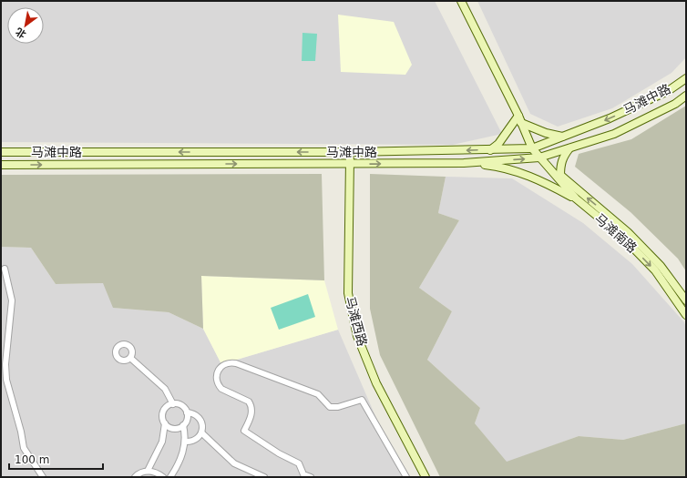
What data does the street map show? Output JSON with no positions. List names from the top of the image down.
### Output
{
  "streets": {
    "main road": ["马滩中路", "马滩南路", "马滩西路"]
  },
  "crossings": [
    ["马滩中路", "马滩南路"],
    ["马滩中路", "马滩西路"]
  ],
  "scale_bar": "100 m",
  "north": "bottom left"
}
